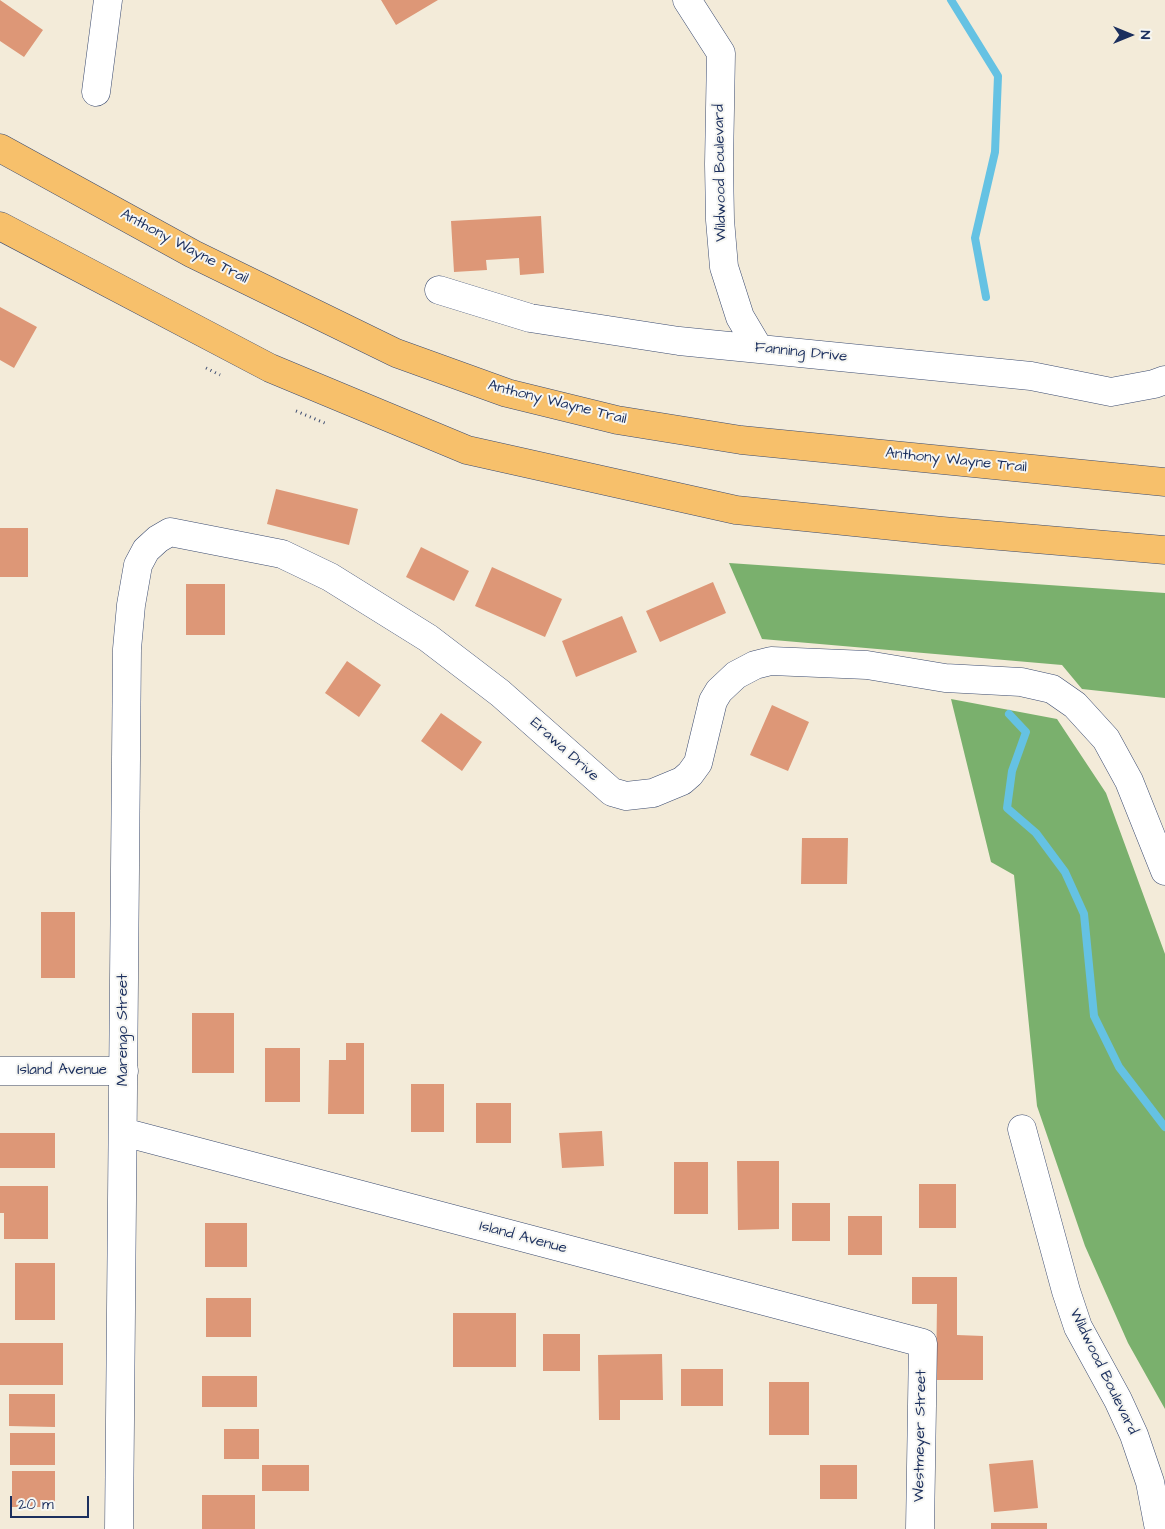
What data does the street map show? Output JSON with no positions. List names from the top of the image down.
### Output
{
  "streets": {
    "highway": ["Anthony Wayne Trail"],
    "street": [
      "Wildwood Boulevard",
      "Fanning Drive",
      "Erawa Drive",
      "Marengo Street",
      "Island Avenue",
      "Westmeyer Street"
    ]
  },
  "crossings": [
    ["Wildwood Boulevard", "Fanning Drive"],
    ["Erawa Drive", "Marengo Street"],
    ["Marengo Street", "Island Avenue"],
    ["Island Avenue", "Westmeyer Street"]
  ],
  "scale_bar": "20 m",
  "north": "right"
}
